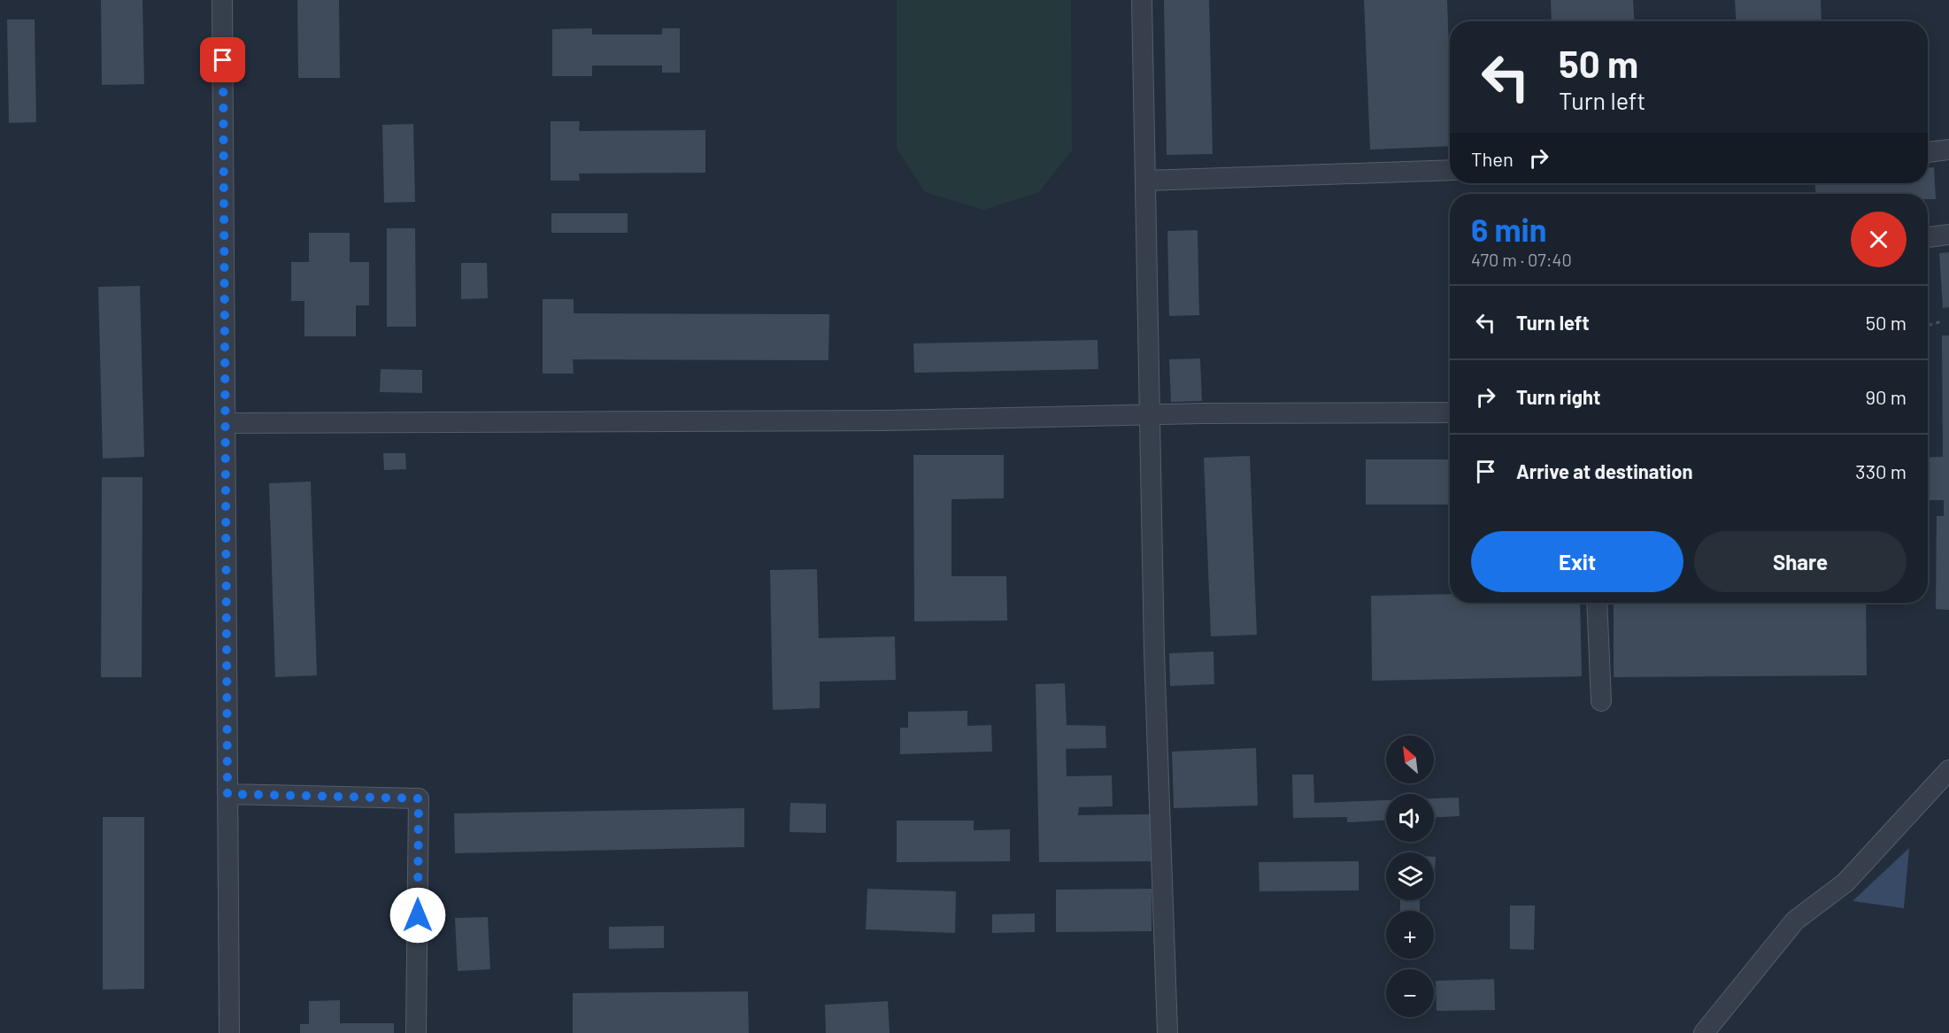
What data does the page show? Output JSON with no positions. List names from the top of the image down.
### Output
{
  "north": "top left",
  "page": {
    "turn": ["50 m", "Turn left"],
    "then": "Then",
    "heading": ["6 min", "470 m · 07:40"],
    "list": [
      {
        "name": "Turn left",
        "value": "50 m"
      },
      {
        "name": "Turn right",
        "value": "90 m"
      },
      {
        "name": "Arrive at destination",
        "value": "330 m"
      }
    ],
    "buttons": ["Exit", "Share"],
    "map_buttons": ["+", "−"]
  }
}
